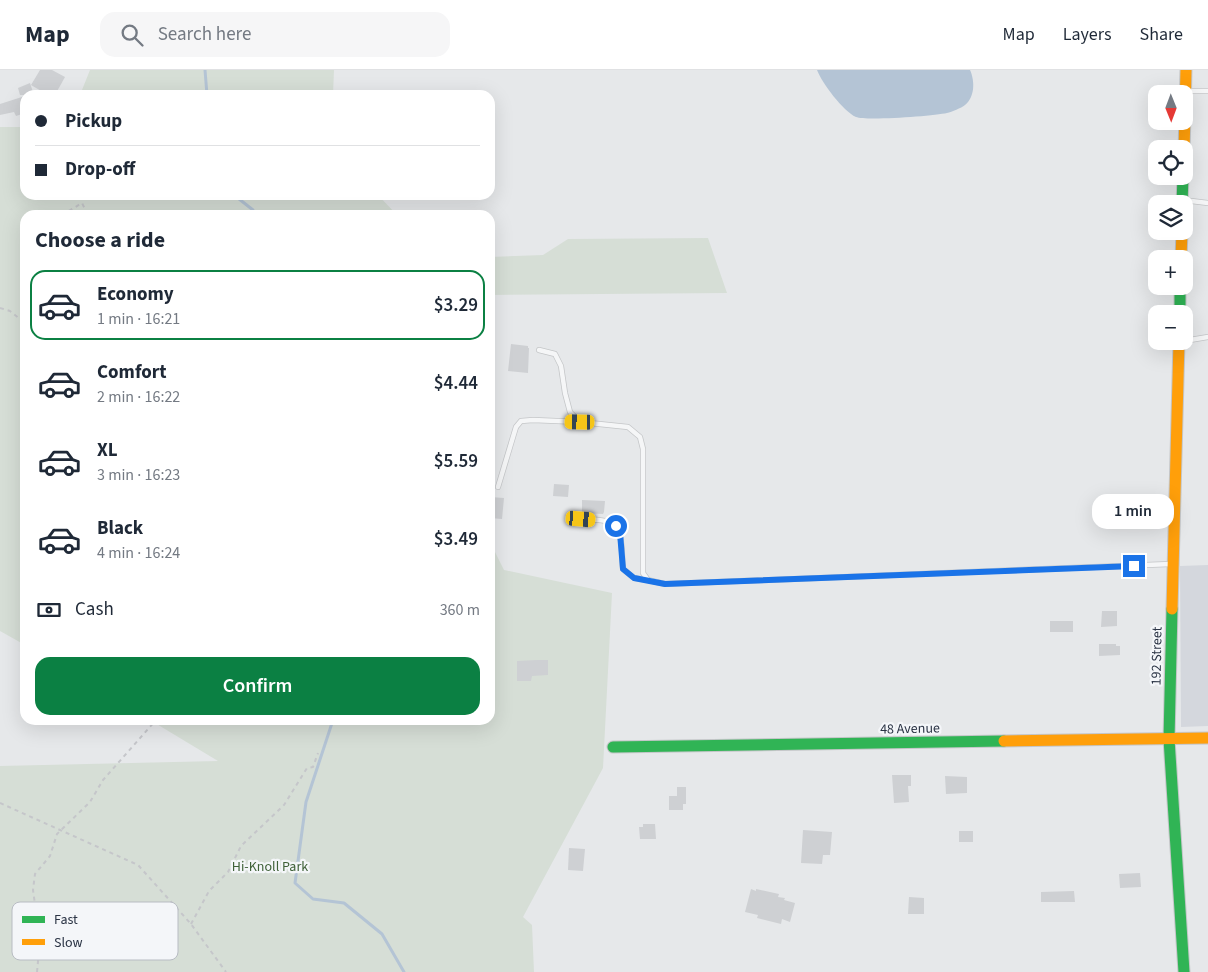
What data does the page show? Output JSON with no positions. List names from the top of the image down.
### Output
{
  "streets": {
    "main road": ["192 Street", "48 Avenue"]
  },
  "crossings": [
    ["192 Street", "48 Avenue"]
  ],
  "parks": ["Hi-Knoll Park"],
  "legend": ["Fast", "Slow"],
  "north": "bottom",
  "page": {
    "header": "Map",
    "search": "Search here",
    "nav": ["Map", "Layers", "Share"],
    "map_buttons": ["+", "−"],
    "banner": ["Pickup", "Drop-off"],
    "heading": "Choose a ride",
    "list": [
      {
        "name": "Economy",
        "note": "1 min · 16:21",
        "value": "$3.29"
      },
      {
        "name": "Comfort",
        "note": "2 min · 16:22",
        "value": "$4.44"
      },
      {
        "name": "XL",
        "note": "3 min · 16:23",
        "value": "$5.59"
      },
      {
        "name": "Black",
        "note": "4 min · 16:24",
        "value": "$3.49"
      }
    ],
    "bubble": "1 min",
    "pay": ["Cash", "360 m"],
    "buttons": "Confirm"
  }
}
